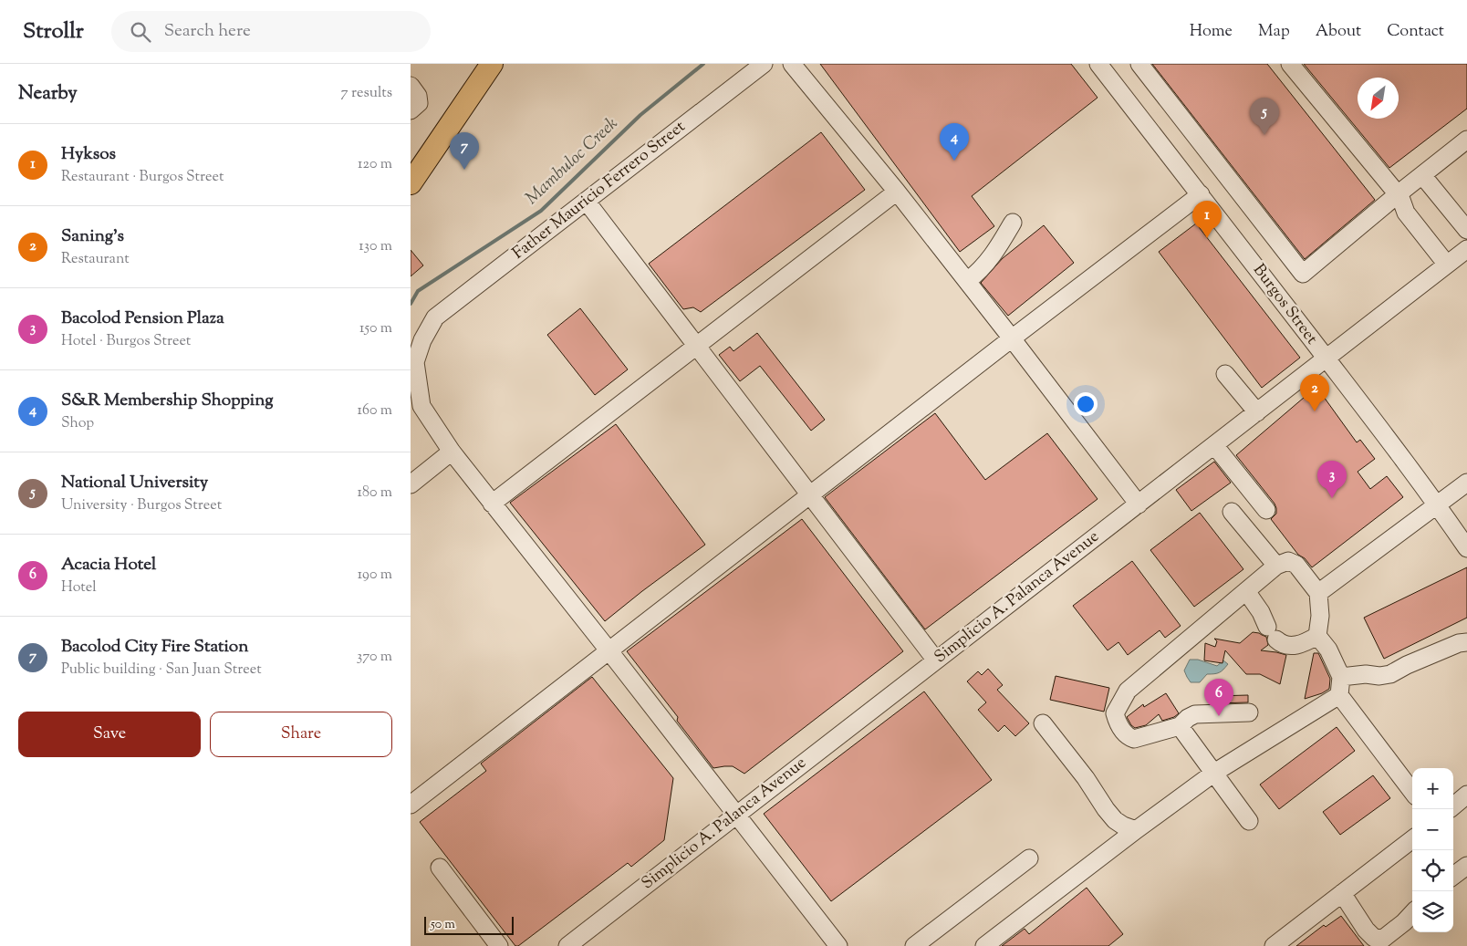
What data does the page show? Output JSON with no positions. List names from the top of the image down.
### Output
{
  "streets": {
    "street": ["Father Mauricio Ferrero Street", "Burgos Street", "Simplicio A. Palanca Avenue"]
  },
  "crossings": [
    ["Burgos Street", "Simplicio A. Palanca Avenue"]
  ],
  "water": ["Mambuloc Creek"],
  "scale_bar": "50 m",
  "north": "bottom left",
  "page": {
    "header": "Strollr",
    "search": "Search here",
    "nav": [
      "Home",
      "Map",
      "About",
      "Contact"
    ],
    "heading": ["Nearby", "7 results"],
    "pins": [
      "5",
      "4",
      "7",
      "1",
      "2",
      "3",
      "6"
    ],
    "list": [
      {
        "mark": "1",
        "name": "Hyksos",
        "note": "Restaurant · Burgos Street",
        "value": "120 m"
      },
      {
        "mark": "2",
        "name": "Saning's",
        "note": "Restaurant",
        "value": "130 m"
      },
      {
        "mark": "3",
        "name": "Bacolod Pension Plaza",
        "note": "Hotel · Burgos Street",
        "value": "150 m"
      },
      {
        "mark": "4",
        "name": "S&R Membership Shopping",
        "note": "Shop",
        "value": "160 m"
      },
      {
        "mark": "5",
        "name": "National University",
        "note": "University · Burgos Street",
        "value": "180 m"
      },
      {
        "mark": "6",
        "name": "Acacia Hotel",
        "note": "Hotel",
        "value": "190 m"
      },
      {
        "mark": "7",
        "name": "Bacolod City Fire Station",
        "note": "Public building · San Juan Street",
        "value": "370 m"
      }
    ],
    "buttons": ["Save", "Share"],
    "map_buttons": ["+", "−"],
    "scale": "50 m"
  }
}
